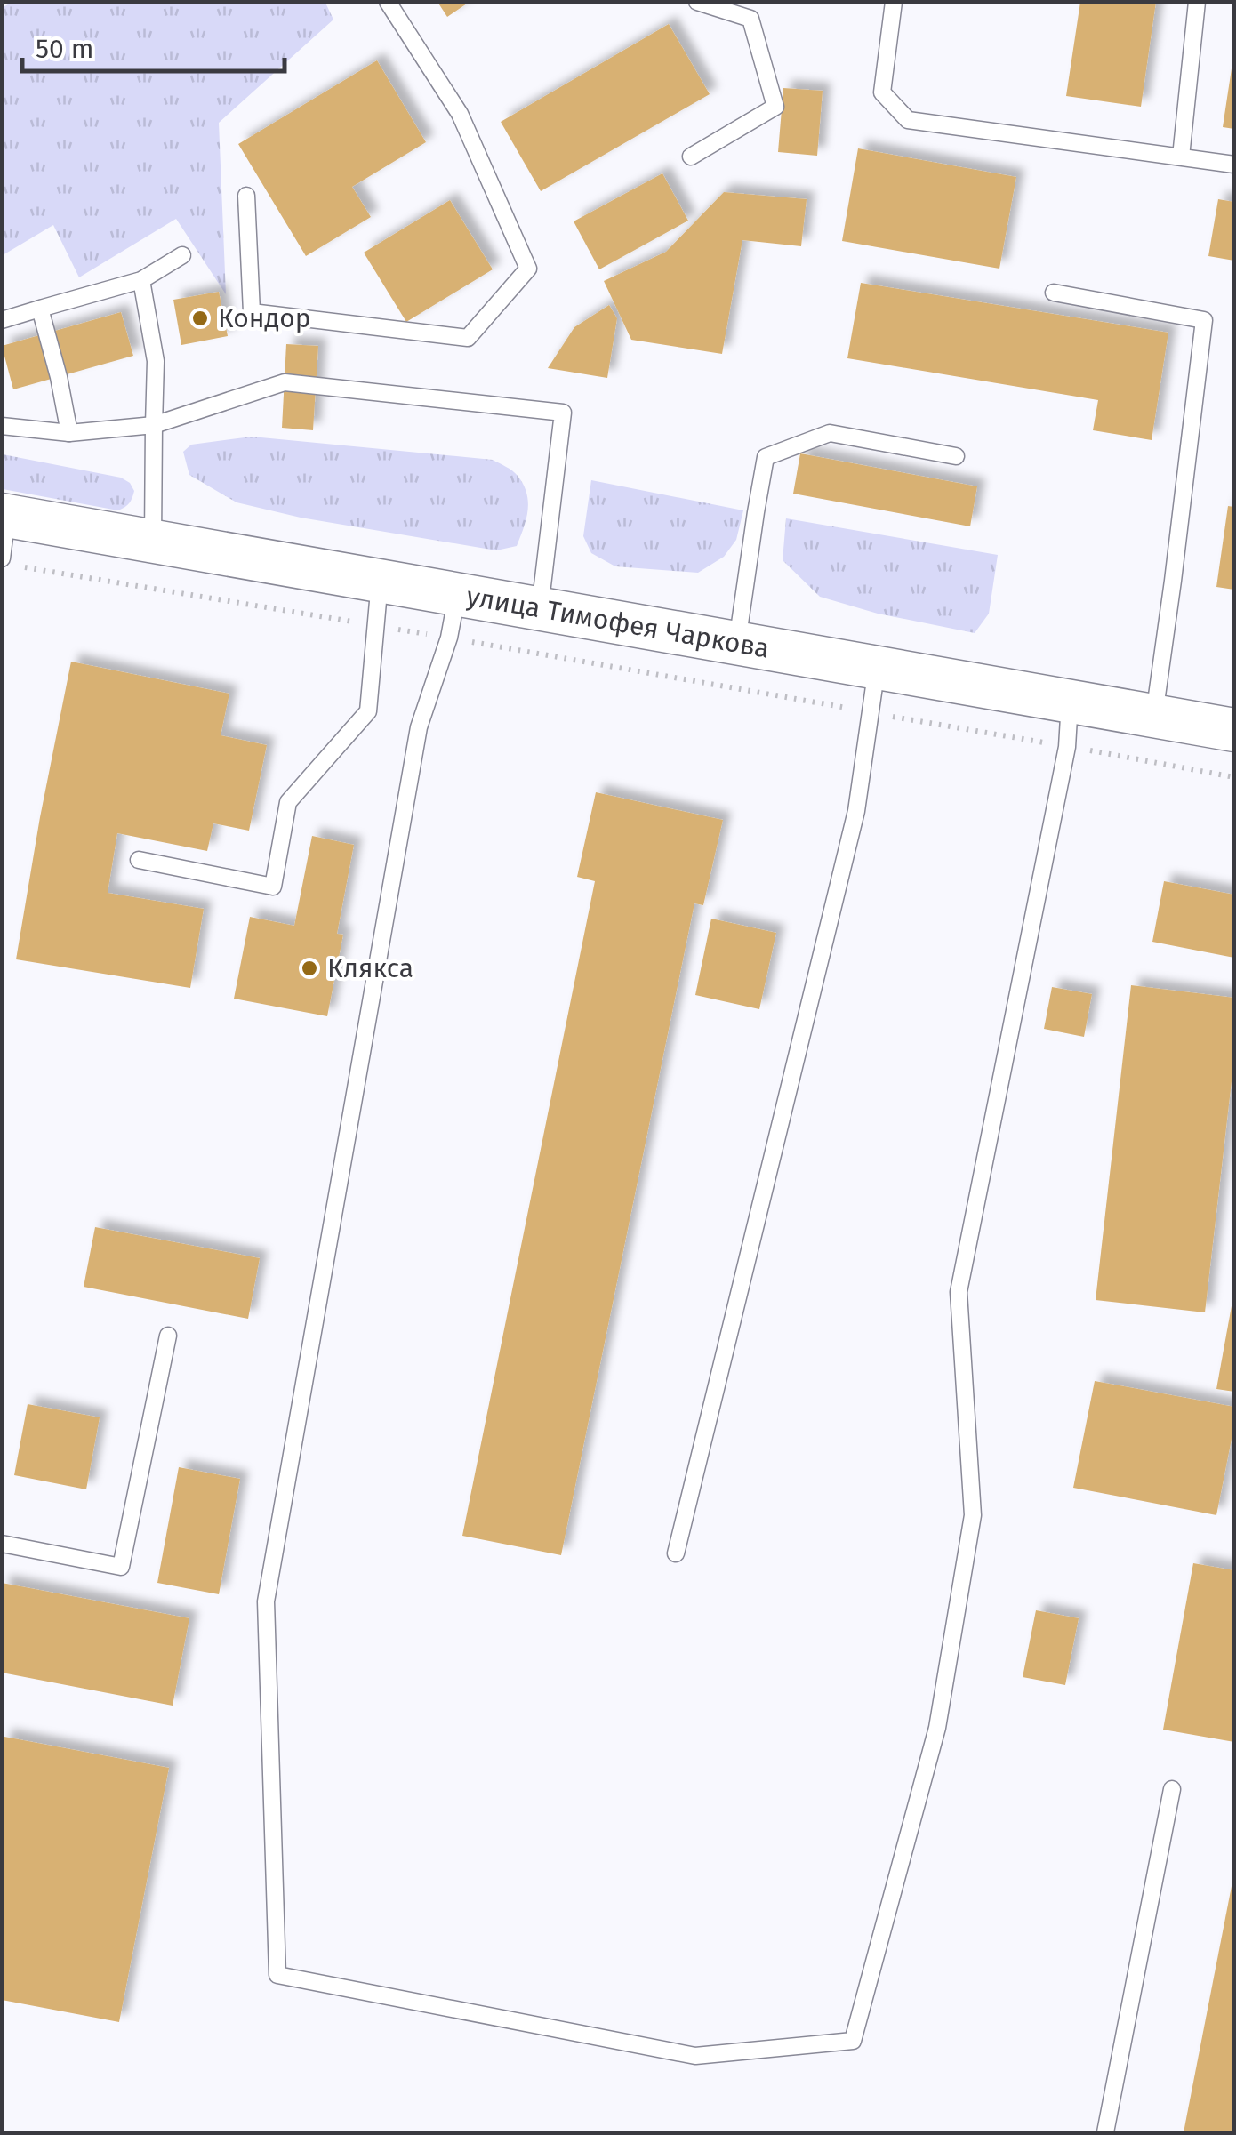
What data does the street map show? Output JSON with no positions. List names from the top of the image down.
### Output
{
  "streets": {
    "main road": ["улица Тимофея Чаркова"]
  },
  "places": ["Кондор", "Клякса"],
  "scale_bar": "50 m"
}
